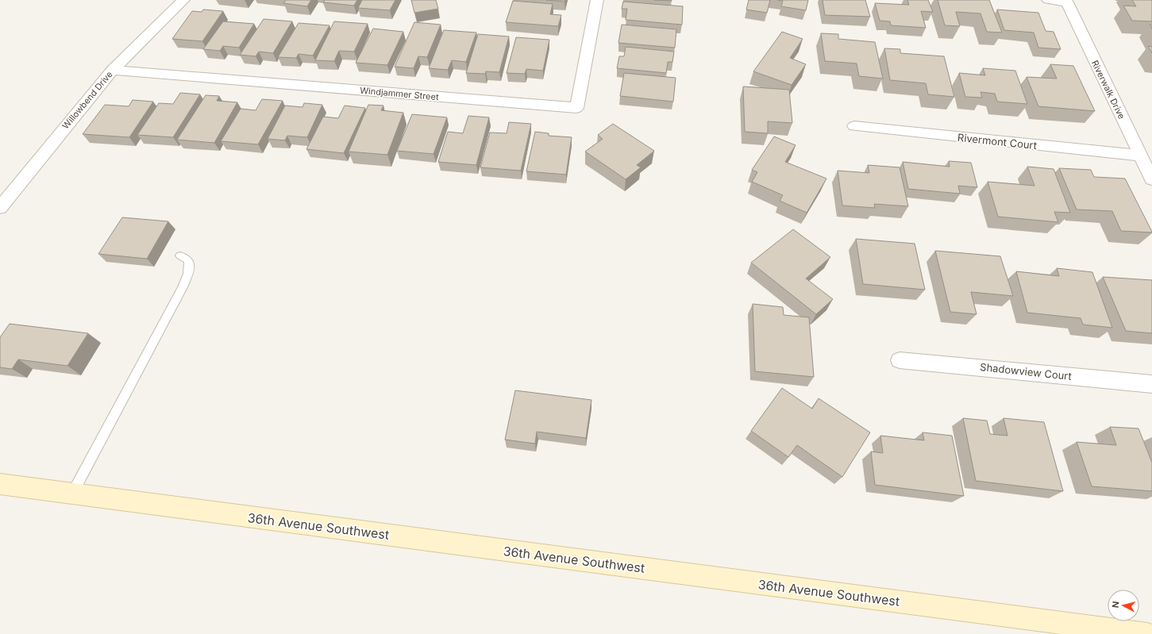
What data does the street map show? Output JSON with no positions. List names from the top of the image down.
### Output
{
  "streets": {
    "main road": ["36th Avenue Southwest"],
    "street": [
      "Riverwalk Drive",
      "Windjammer Street",
      "Willowbend Drive",
      "Rivermont Court",
      "Shadowview Court"
    ]
  },
  "crossings": [
    ["Riverwalk Drive", "Rivermont Court"],
    ["Windjammer Street", "Willowbend Drive"]
  ],
  "north": "left"
}
